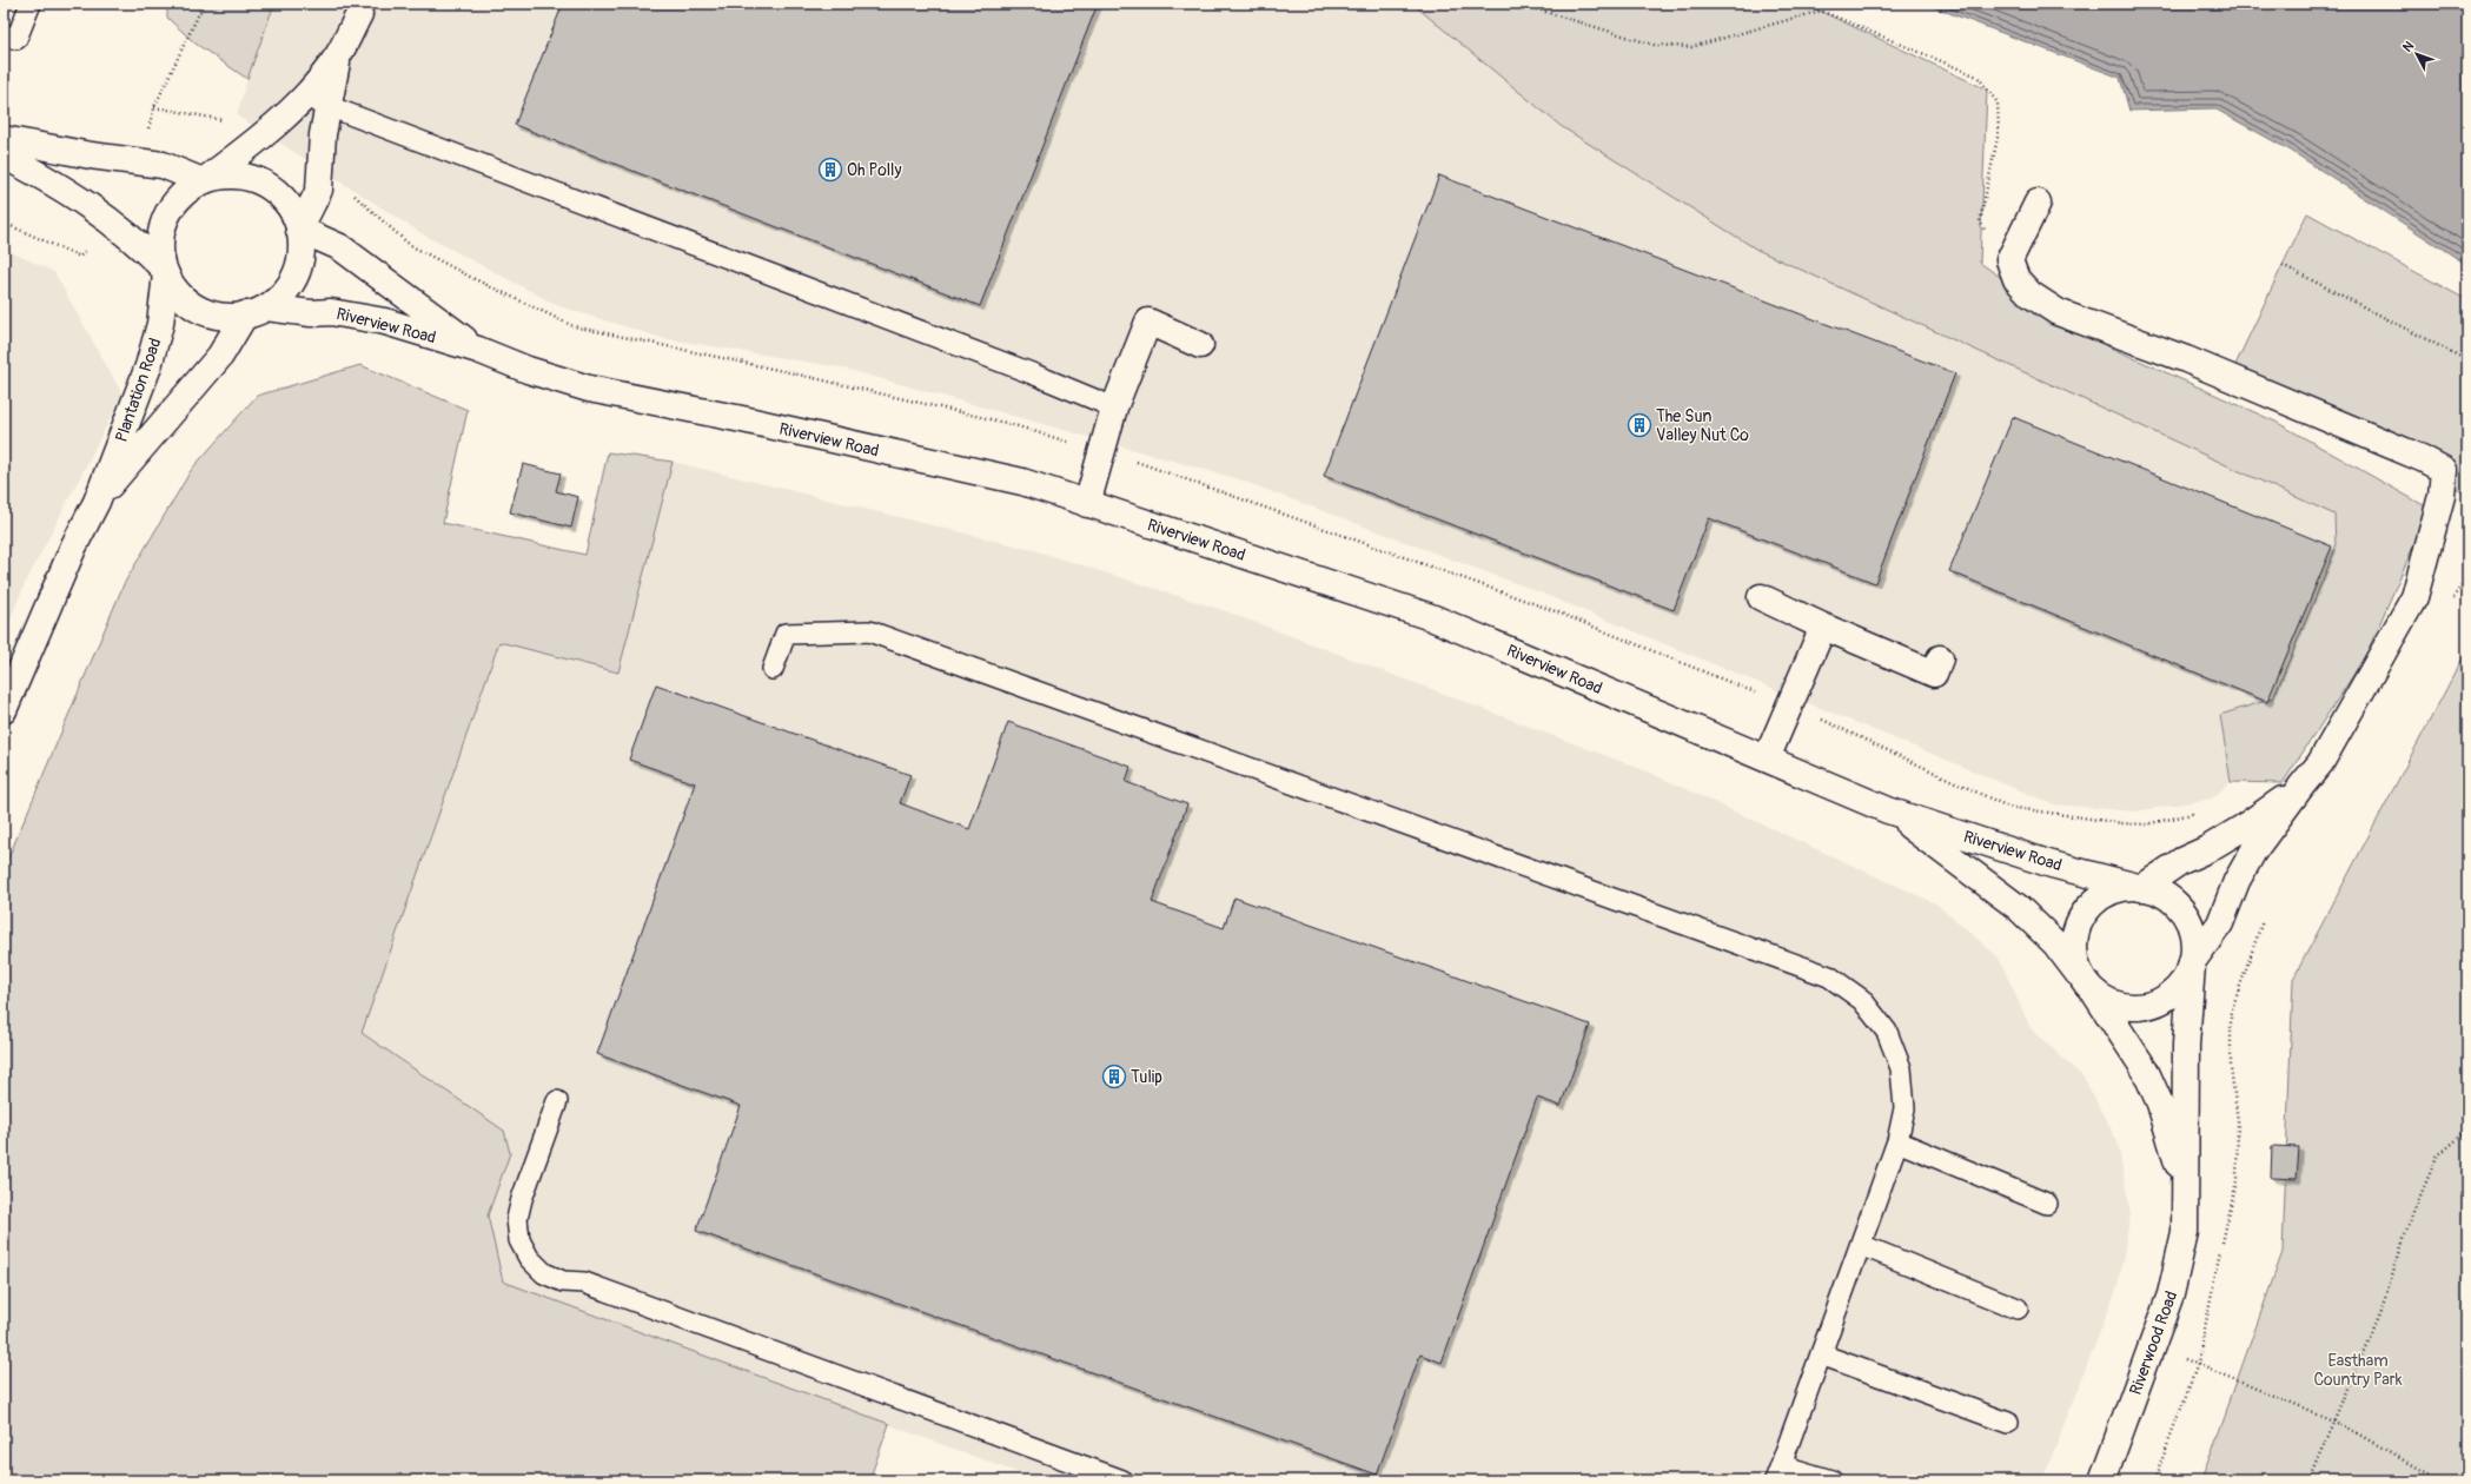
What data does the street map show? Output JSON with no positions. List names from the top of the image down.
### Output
{
  "streets": {
    "street": ["Riverview Road", "Plantation Road", "Riverwood Road"]
  },
  "crossings": [
    ["Riverview Road", "Plantation Road"],
    ["Riverview Road", "Riverwood Road"]
  ],
  "parks": ["Eastham Country Park"],
  "places": {
    "building": ["Oh Polly", "The Sun Valley Nut Co", "Tulip"]
  },
  "north": "top left"
}
